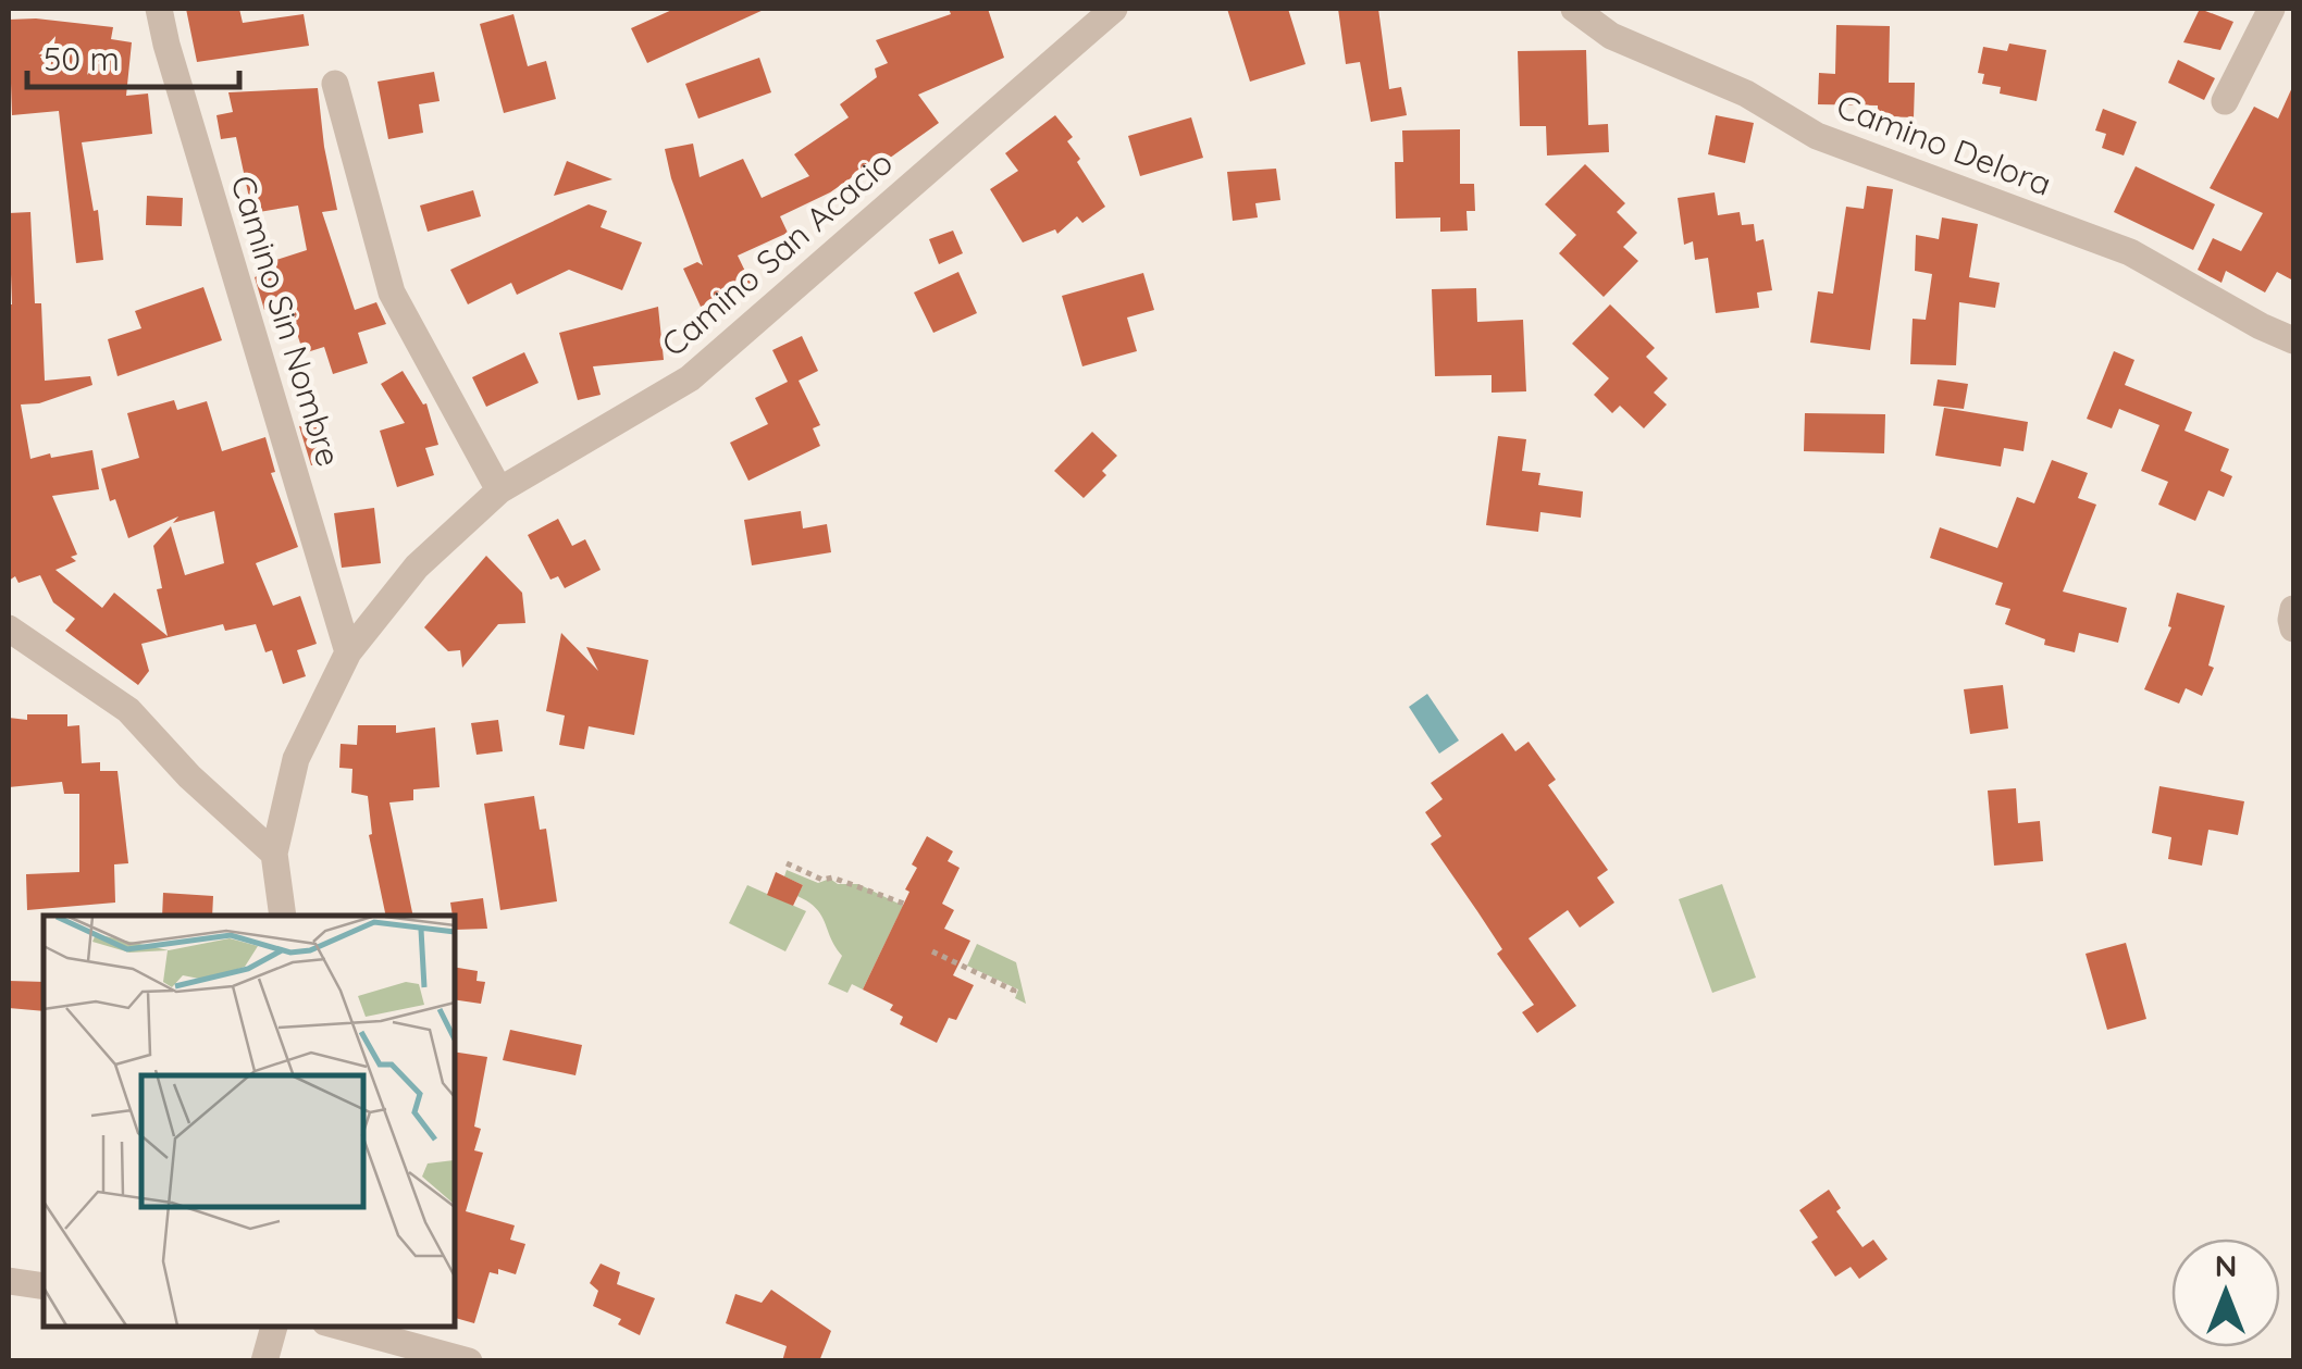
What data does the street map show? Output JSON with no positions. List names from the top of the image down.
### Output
{
  "streets": {
    "street": ["Camino Delora", "Camino San Acacio", "Camino Sin Nombre"]
  },
  "crossings": [
    ["Camino San Acacio", "Camino Sin Nombre"]
  ],
  "scale_bar": "50 m",
  "north": "top"
}
